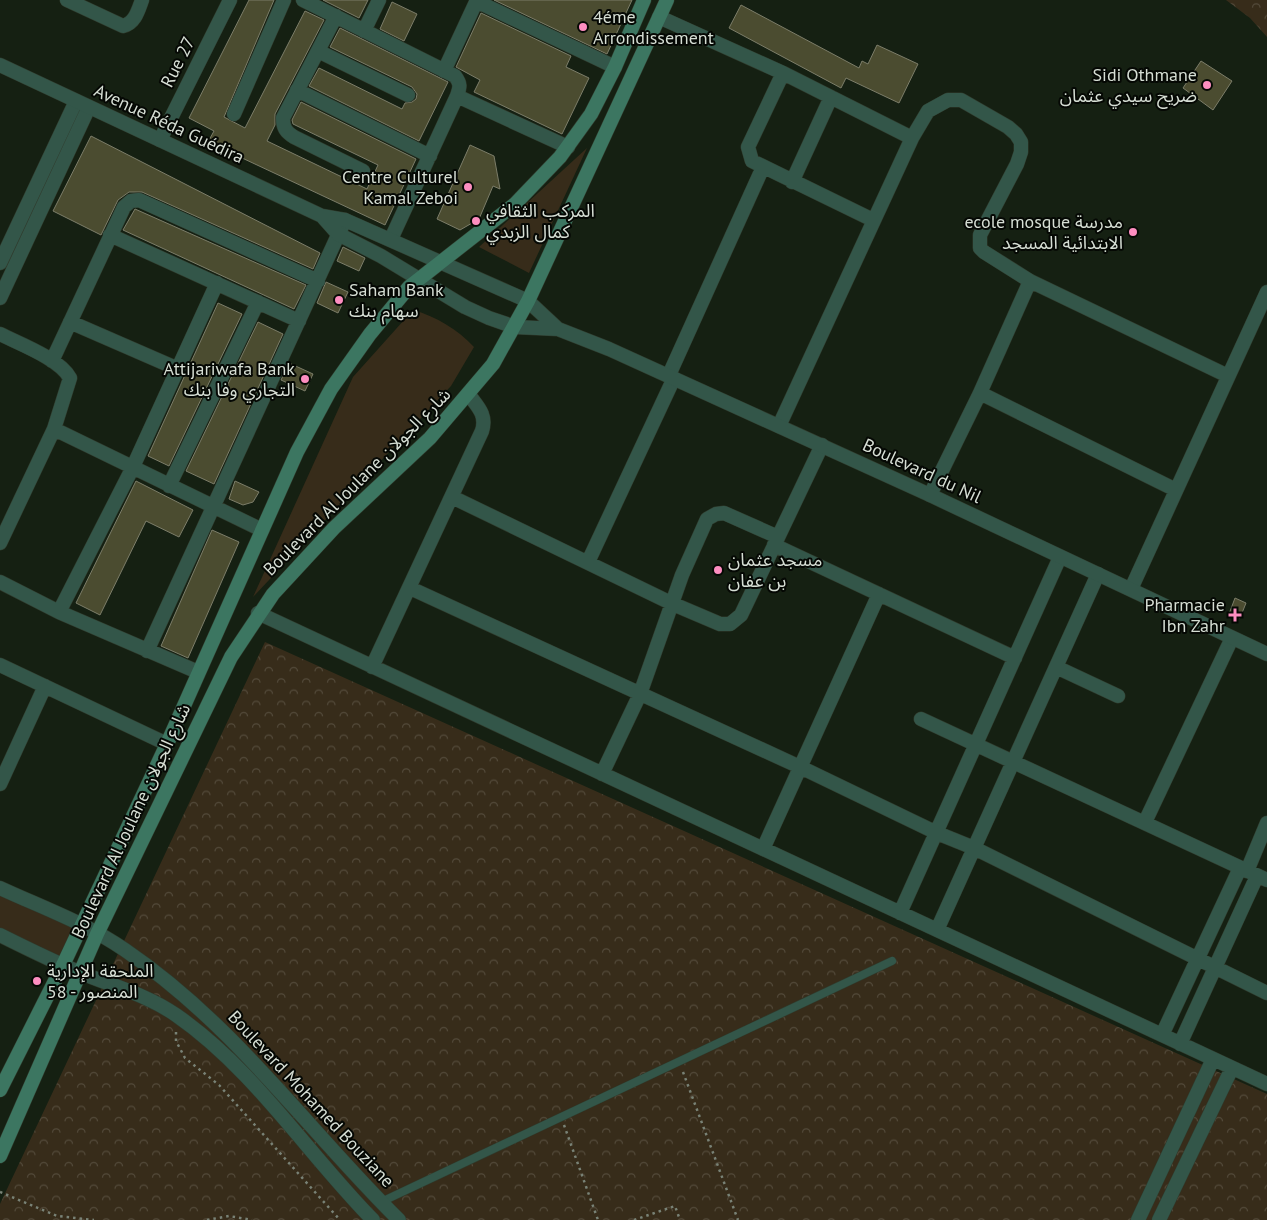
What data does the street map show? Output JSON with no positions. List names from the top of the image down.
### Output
{
  "streets": {
    "main road": ["Boulevard Al Joulane شارع الجولان"],
    "street": [
      "Rue 27",
      "Avenue Réda Guédira",
      "Boulevard du Nil",
      "Boulevard Mohamed Bouziane"
    ]
  },
  "crossings": [
    ["Rue 27", "Avenue Réda Guédira"],
    ["Avenue Réda Guédira", "Boulevard du Nil"],
    ["Avenue Réda Guédira", "Boulevard Al Joulane شارع الجولان"],
    ["Boulevard du Nil", "Boulevard Al Joulane شارع الجولان"],
    ["Boulevard Al Joulane شارع الجولان", "Boulevard Mohamed Bouziane"]
  ],
  "places": {
    "other": [
      "4éme Arrondissement",
      "Sidi Othmane ضريح سيدي عثمان",
      "Centre Culturel Kamal Zeboi",
      "المركب الثقافي كمال الزبدي",
      "ecole mosque مدرسة الابتدائية المسجد",
      "Saham Bank سهام بنك",
      "Attijariwafa Bank التجاري وفا بنك",
      "مسجد عثمان بن عفان",
      "الملحقة الإدارية 58 - المنصور"
    ],
    "health": ["Pharmacie Ibn Zahr"]
  }
}
